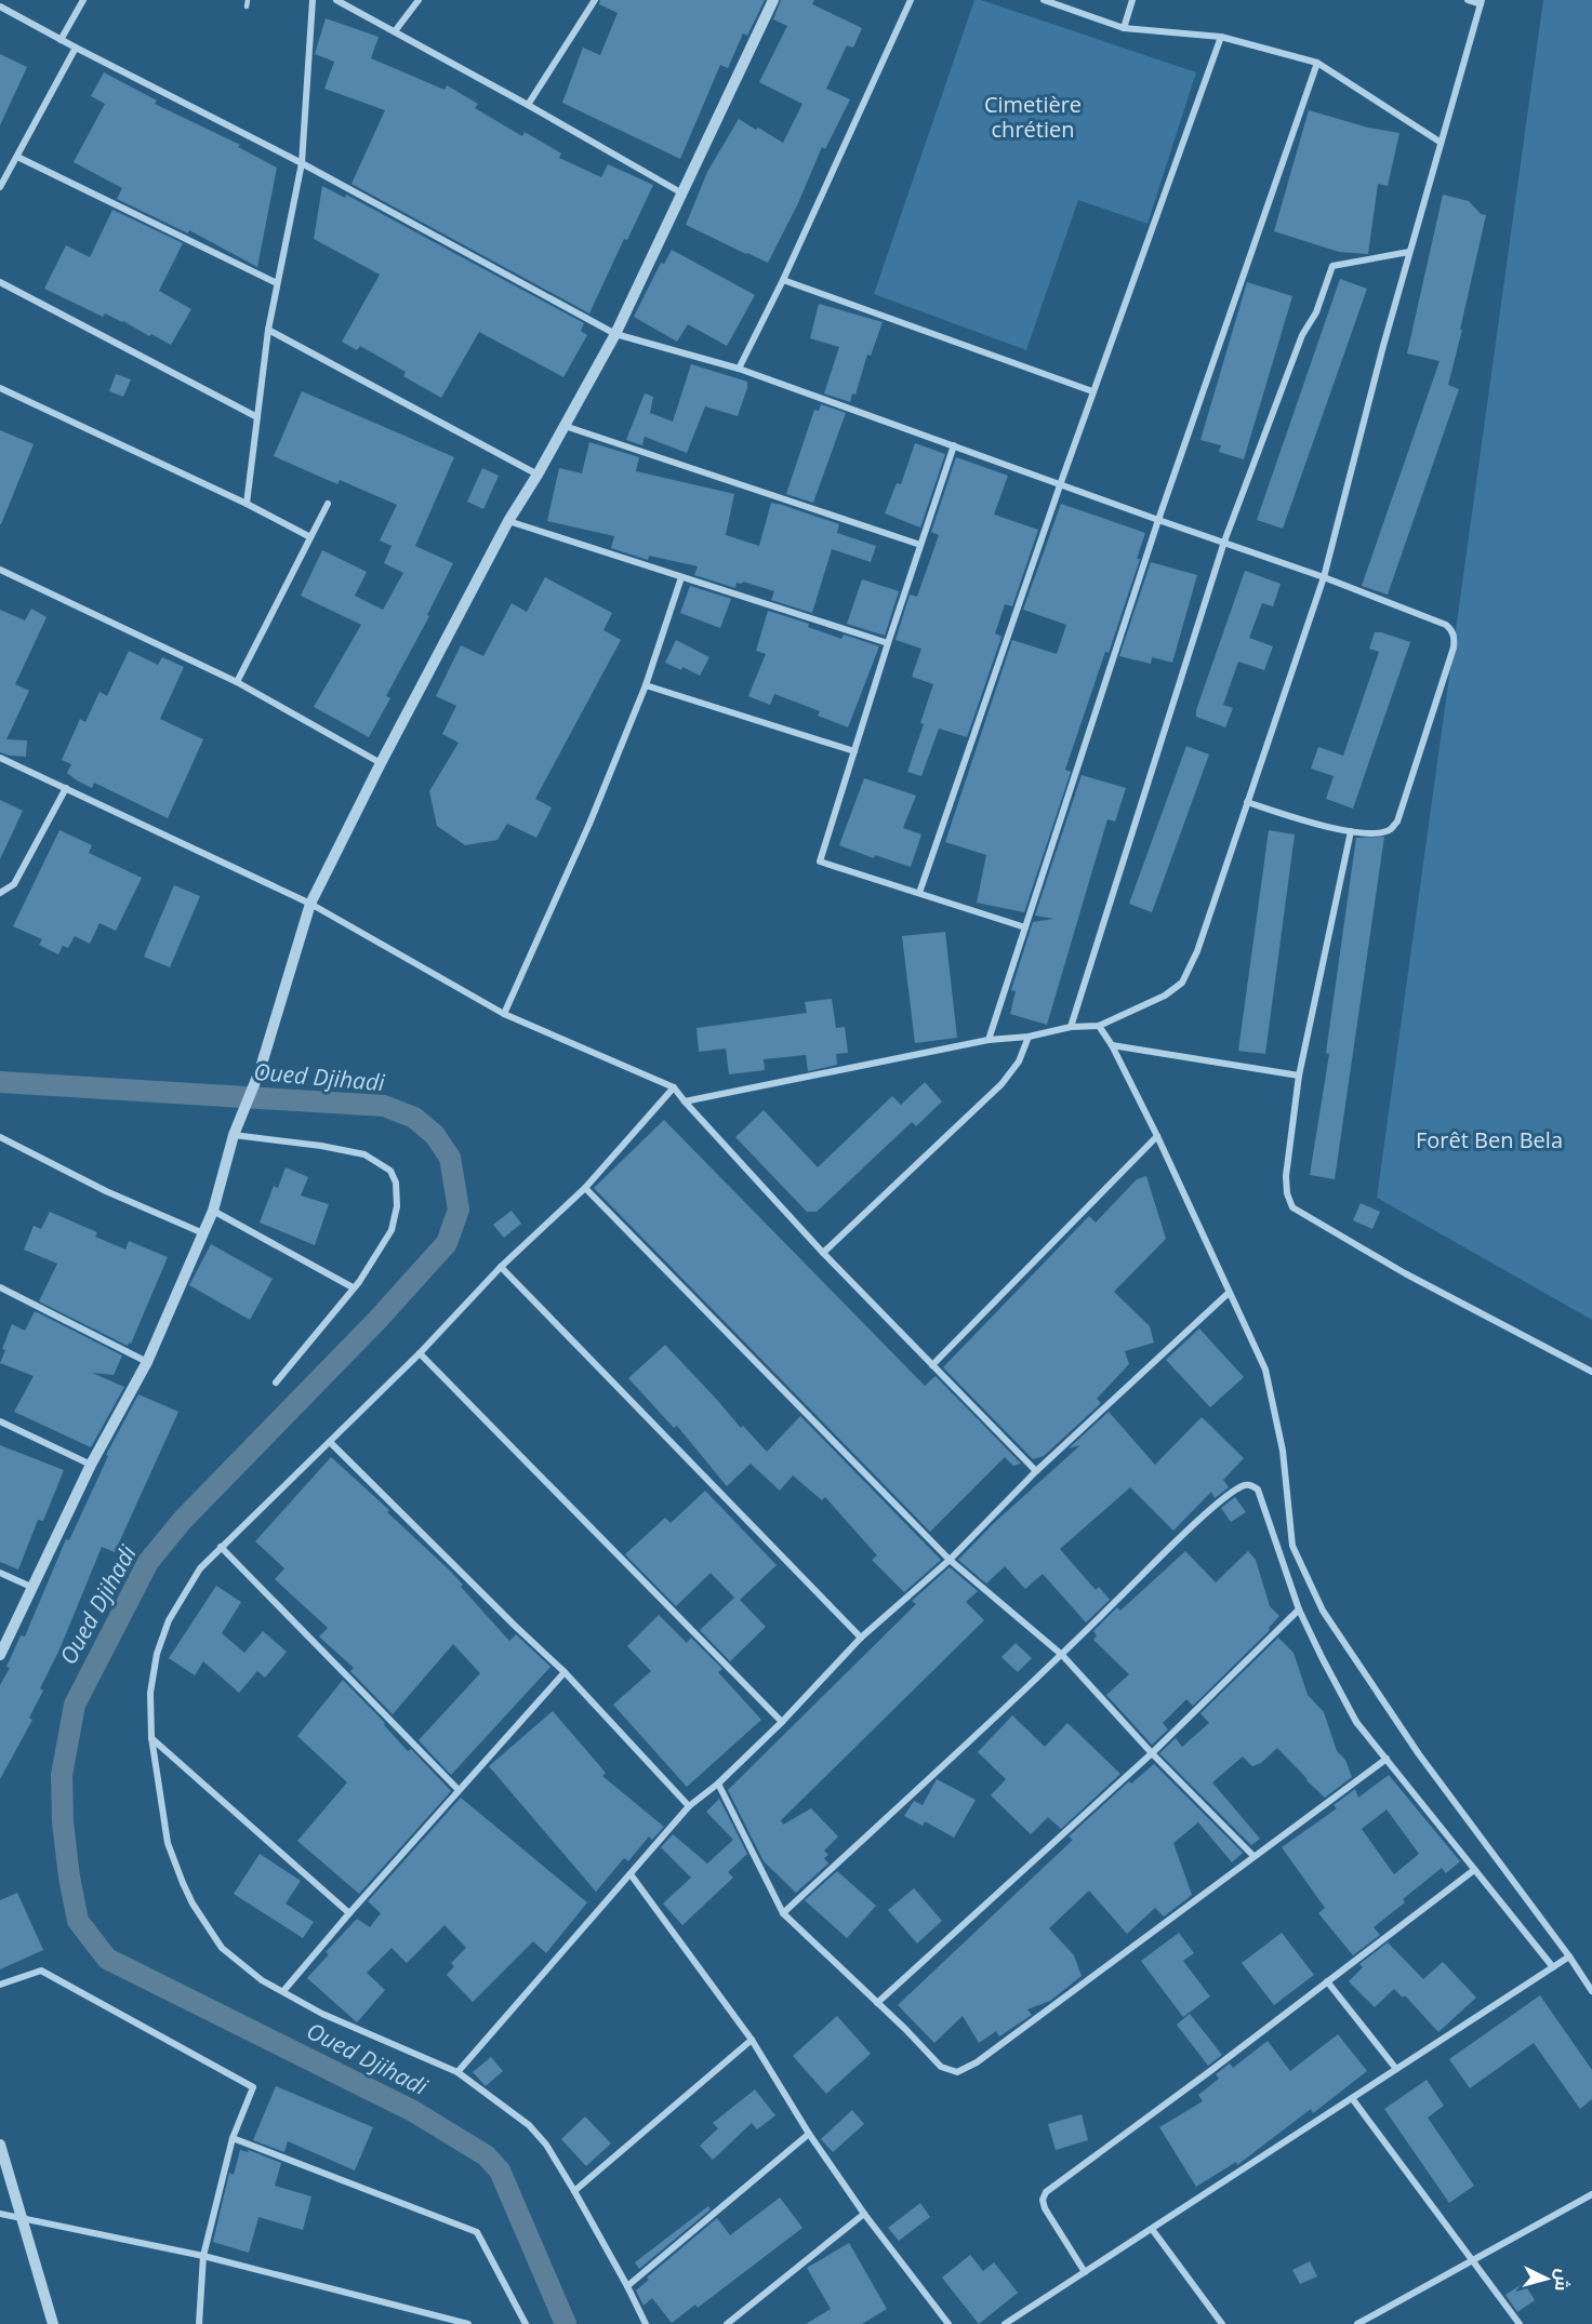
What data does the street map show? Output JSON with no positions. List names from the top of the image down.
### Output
{
  "water": ["Oued Djihadi"],
  "parks": ["Cimetière chrétien", "Forêt Ben Bela"],
  "north": "right"
}
